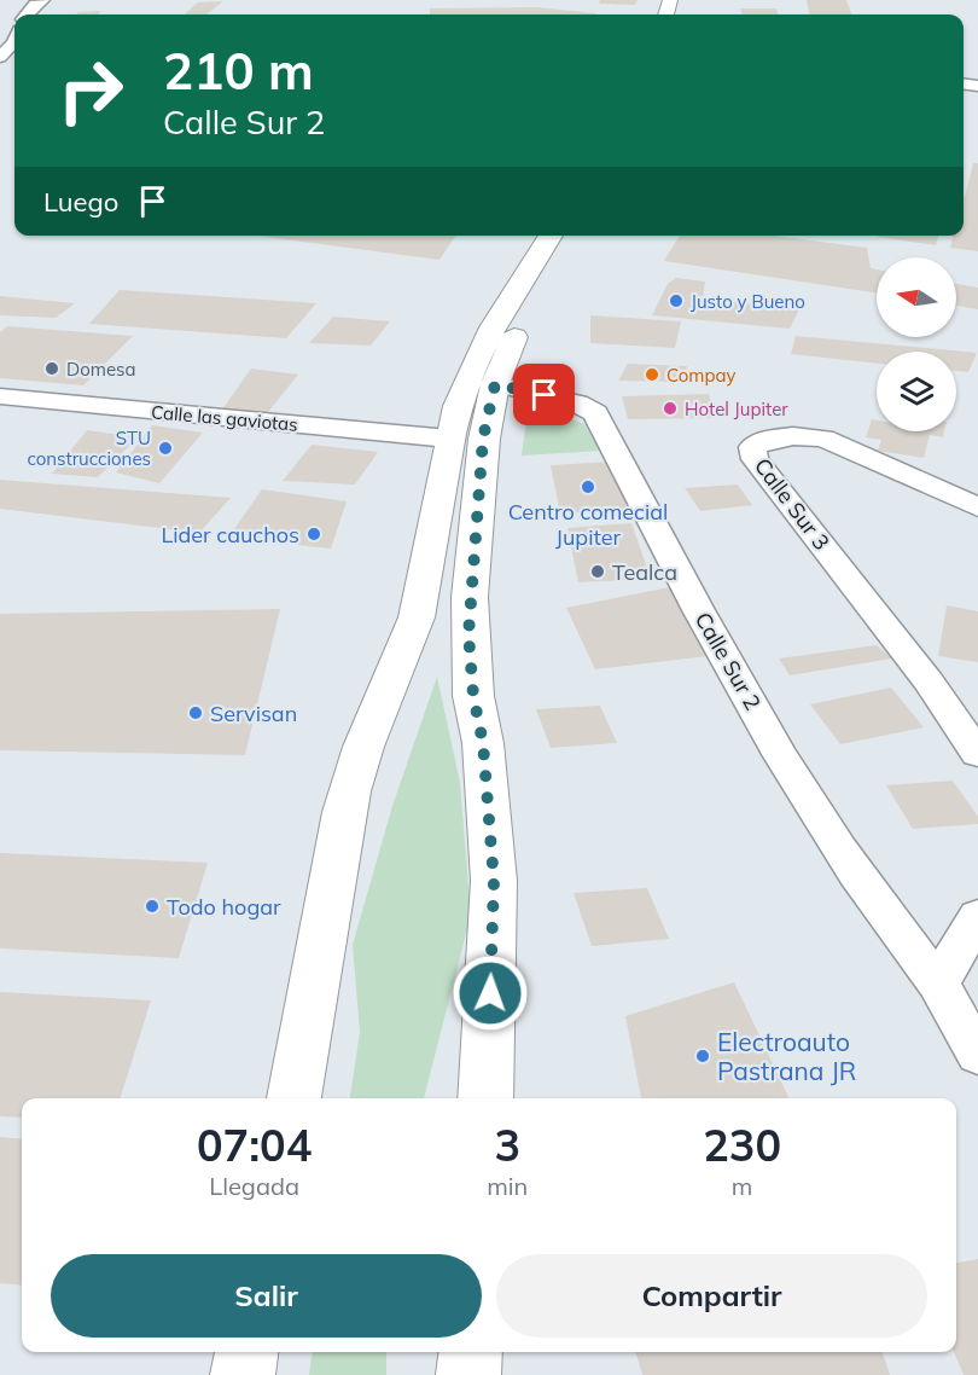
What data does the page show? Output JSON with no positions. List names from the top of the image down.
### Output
{
  "streets": {
    "street": ["Calle las gaviotas", "Calle Sur 3", "Calle Sur 2"]
  },
  "places": [
    "Justo y Bueno",
    "Domesa",
    "Compay",
    "Hotel Jupiter",
    "STU construcciones",
    "Centro comecial Jupiter",
    "Lider cauchos",
    "Tealca",
    "Servisan",
    "Todo hogar",
    "Electroauto Pastrana JR"
  ],
  "north": "left",
  "page": {
    "turn": ["210 m", "Calle Sur 2"],
    "then": "Luego",
    "eta": [
      "07:04",
      "Llegada",
      "3",
      "min",
      "230",
      "m"
    ],
    "buttons": ["Salir", "Compartir"]
  }
}
